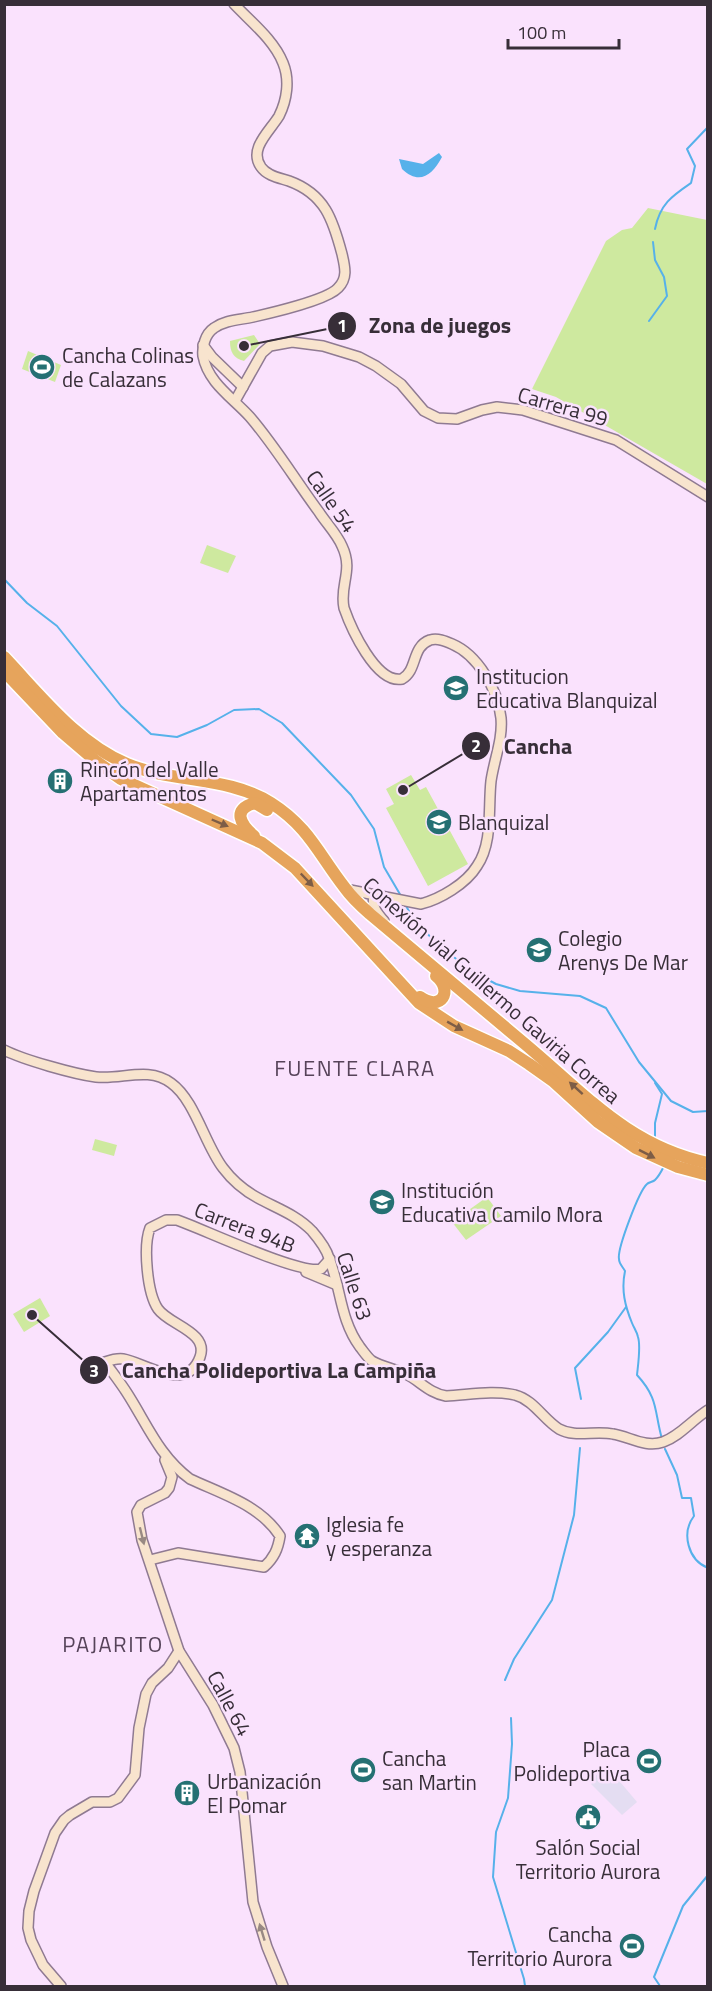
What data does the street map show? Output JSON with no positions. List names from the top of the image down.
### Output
{
  "streets": {
    "highway": ["Conexión vial Guillermo Gaviria Correa"],
    "street": [
      "Carrera 99",
      "Calle 54",
      "Carrera 94B",
      "Calle 63",
      "Calle 64"
    ]
  },
  "crossings": [
    ["Carrera 99", "Calle 54"],
    ["Calle 54", "Conexión vial Guillermo Gaviria Correa"],
    ["Carrera 94B", "Calle 63"],
    ["Carrera 94B", "Calle 64"]
  ],
  "districts": ["FUENTE CLARA", "PAJARITO"],
  "places": {
    "other": ["Zona de juegos", "Cancha", "Cancha Polideportiva La Campiña"],
    "sports": [
      "Cancha Colinas de Calazans",
      "Placa Polideportiva",
      "Cancha san Martin",
      "Cancha Territorio Aurora"
    ],
    "school or university": [
      "Institucion Educativa Blanquizal",
      "Blanquizal",
      "Colegio Arenys De Mar",
      "Institución Educativa Camilo Mora"
    ],
    "building": ["Rincón del Valle Apartamentos", "Urbanización El Pomar"],
    "temple": ["Iglesia fe y esperanza"],
    "public building": ["Salón Social Territorio Aurora"]
  },
  "scale_bar": "100 m"
}
